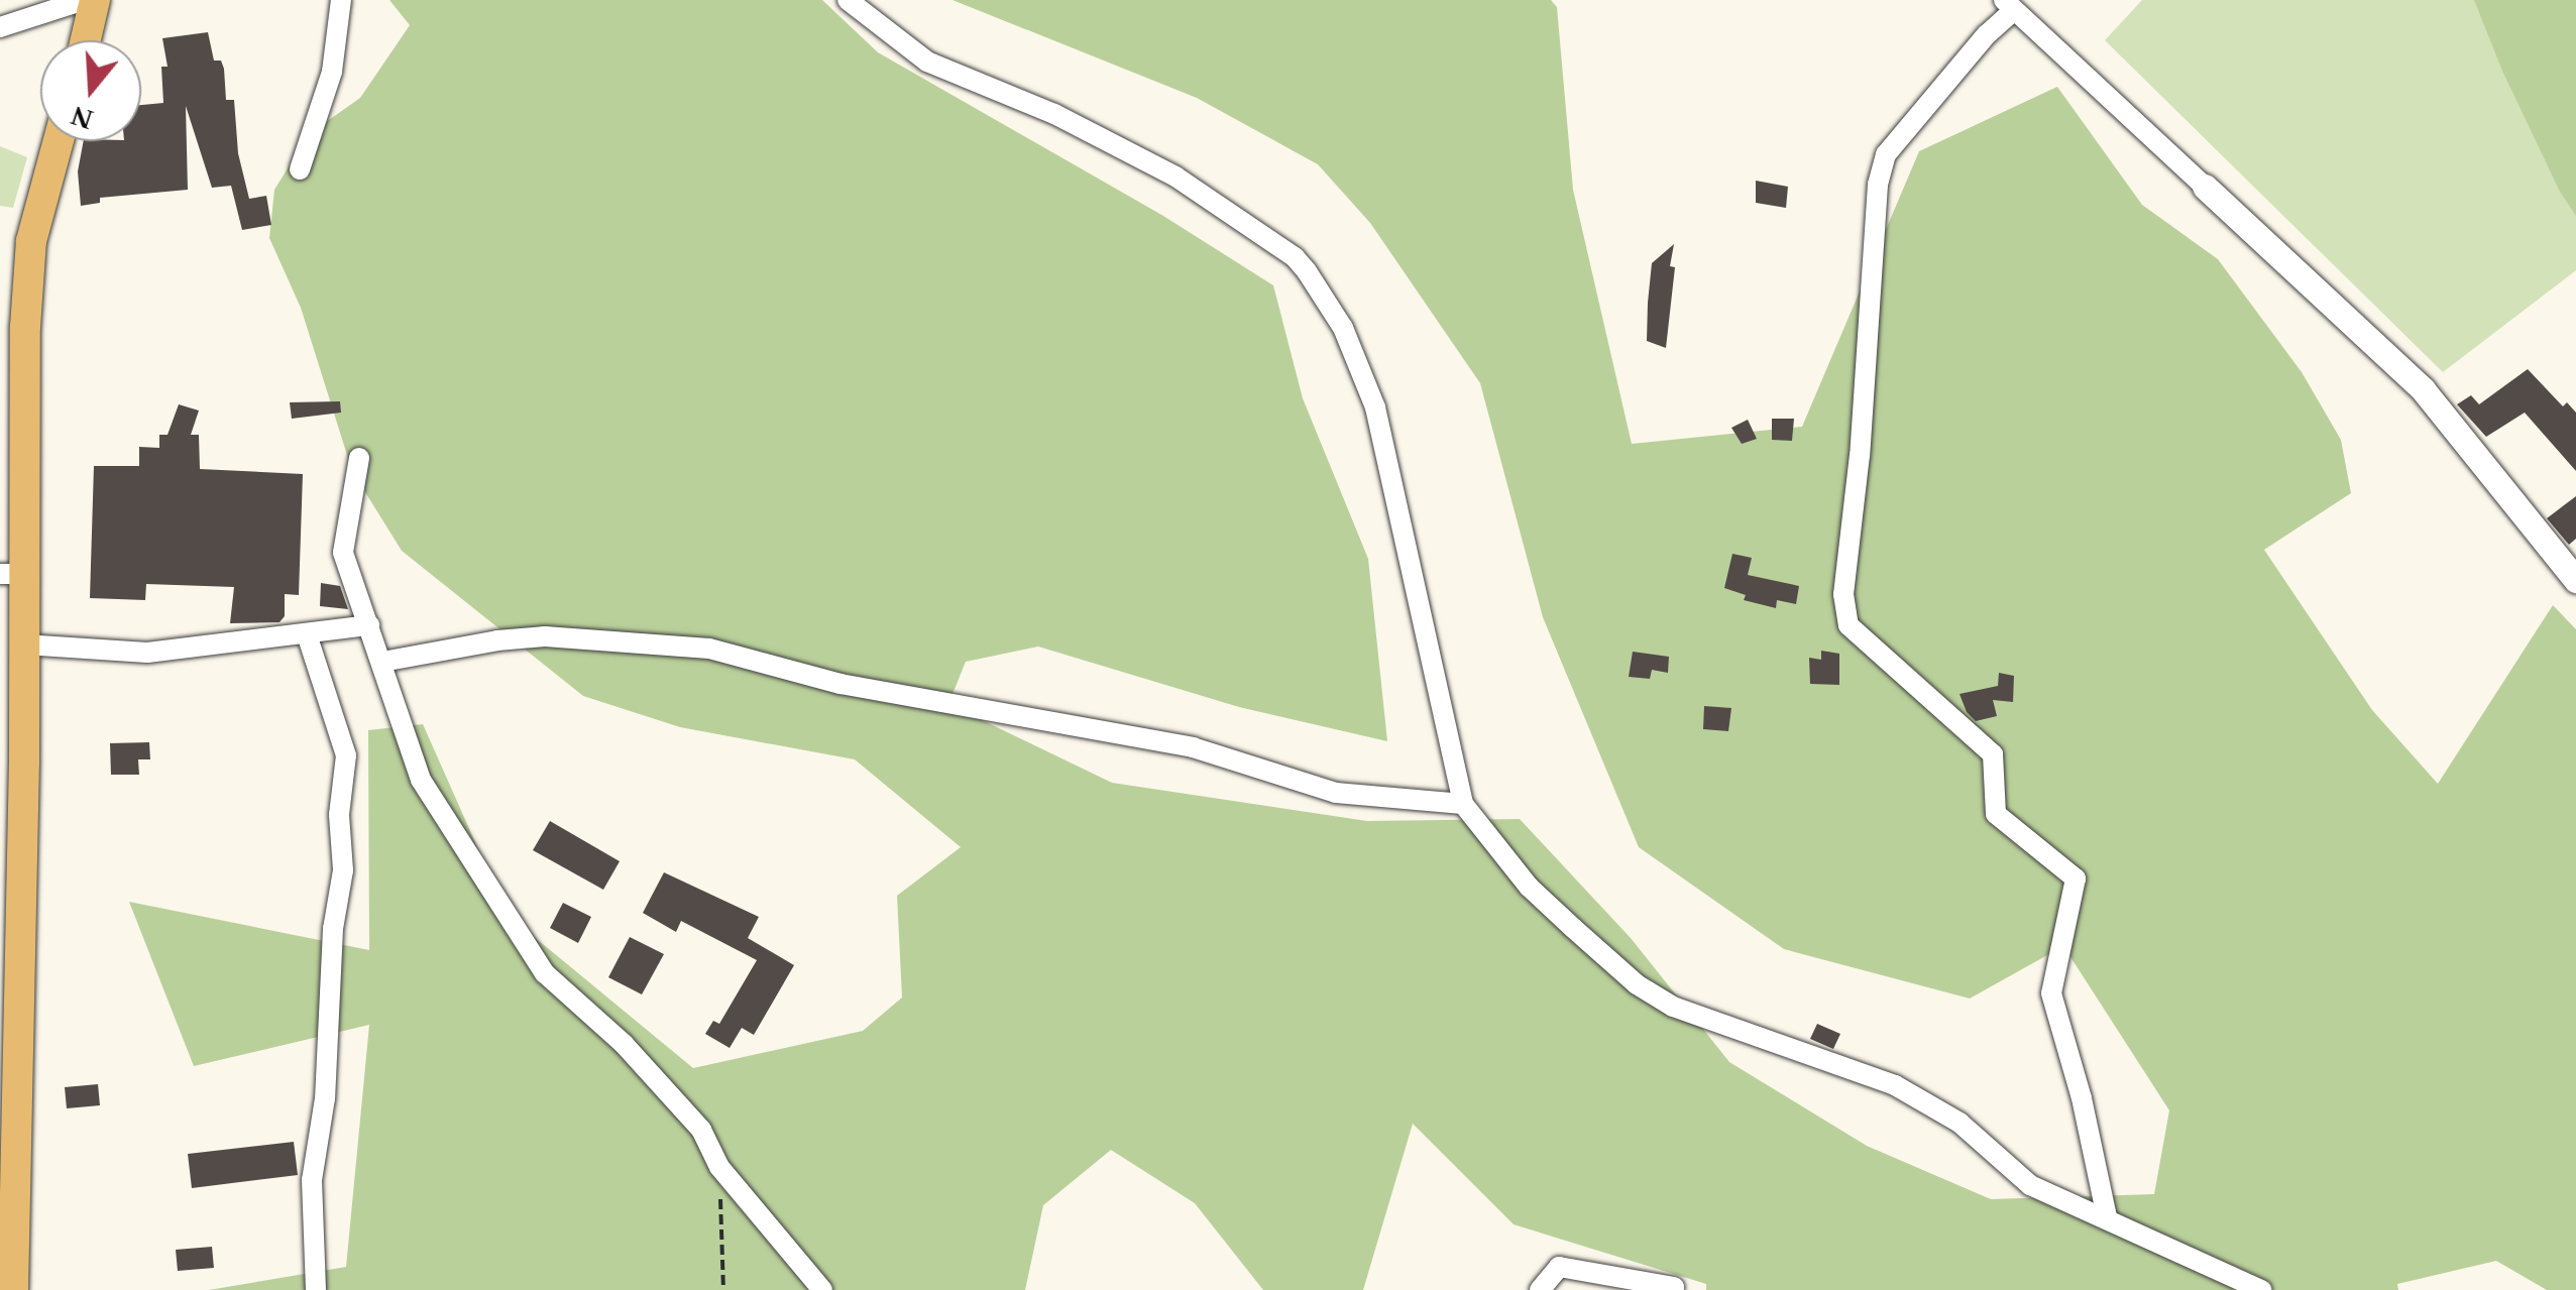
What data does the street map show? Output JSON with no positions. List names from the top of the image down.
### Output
{
  "north": "bottom"
}
